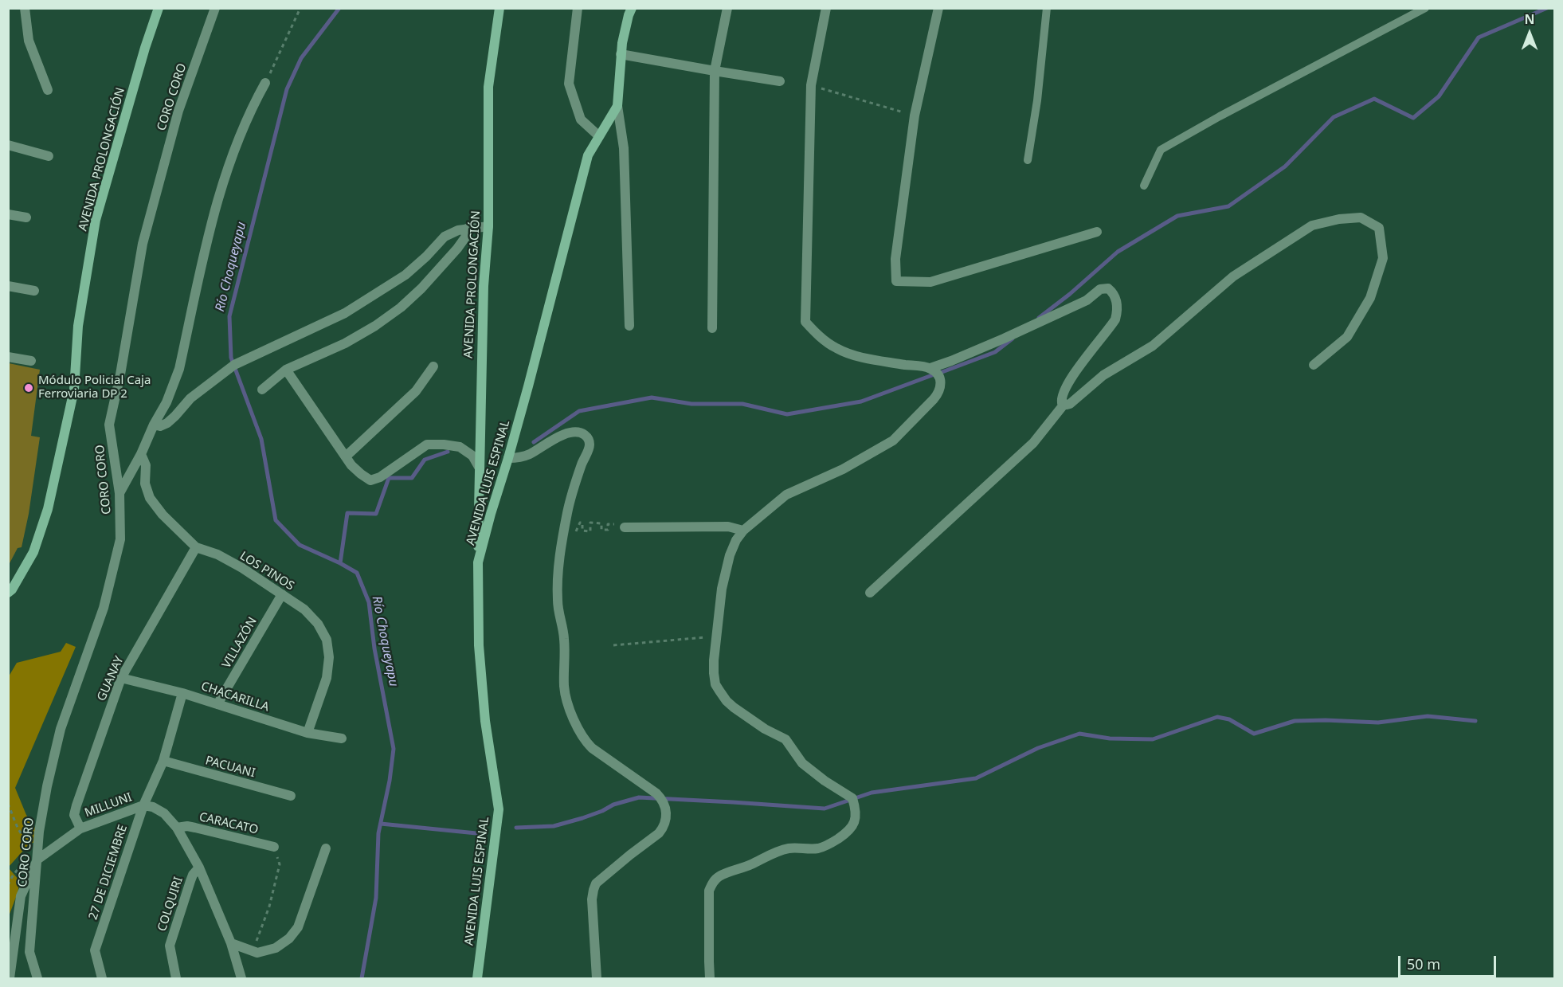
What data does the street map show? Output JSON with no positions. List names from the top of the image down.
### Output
{
  "streets": {
    "street": [
      "CORO CORO",
      "AVENIDA PROLONGACIÓN",
      "AVENIDA LUIS ESPINAL",
      "LOS PINOS",
      "VILLAZÓN",
      "GUANAY",
      "CHACARILLA",
      "PACUANI",
      "MILLUNI",
      "CARACATO",
      "27 DE DICIEMBRE",
      "COLQUIRI"
    ]
  },
  "crossings": [
    ["CORO CORO", "MILLUNI"],
    ["AVENIDA PROLONGACIÓN", "AVENIDA LUIS ESPINAL"],
    ["LOS PINOS", "VILLAZÓN"],
    ["LOS PINOS", "GUANAY"],
    ["LOS PINOS", "CHACARILLA"],
    ["VILLAZÓN", "CHACARILLA"],
    ["GUANAY", "CHACARILLA"],
    ["GUANAY", "MILLUNI"],
    ["CHACARILLA", "27 DE DICIEMBRE"],
    ["PACUANI", "27 DE DICIEMBRE"],
    ["MILLUNI", "CARACATO"],
    ["MILLUNI", "27 DE DICIEMBRE"],
    ["MILLUNI", "COLQUIRI"]
  ],
  "water": ["Río Choqueyapu"],
  "places": ["Módulo Policial Caja Ferroviaria DP 2"],
  "scale_bar": "50 m",
  "north": "top"
}
